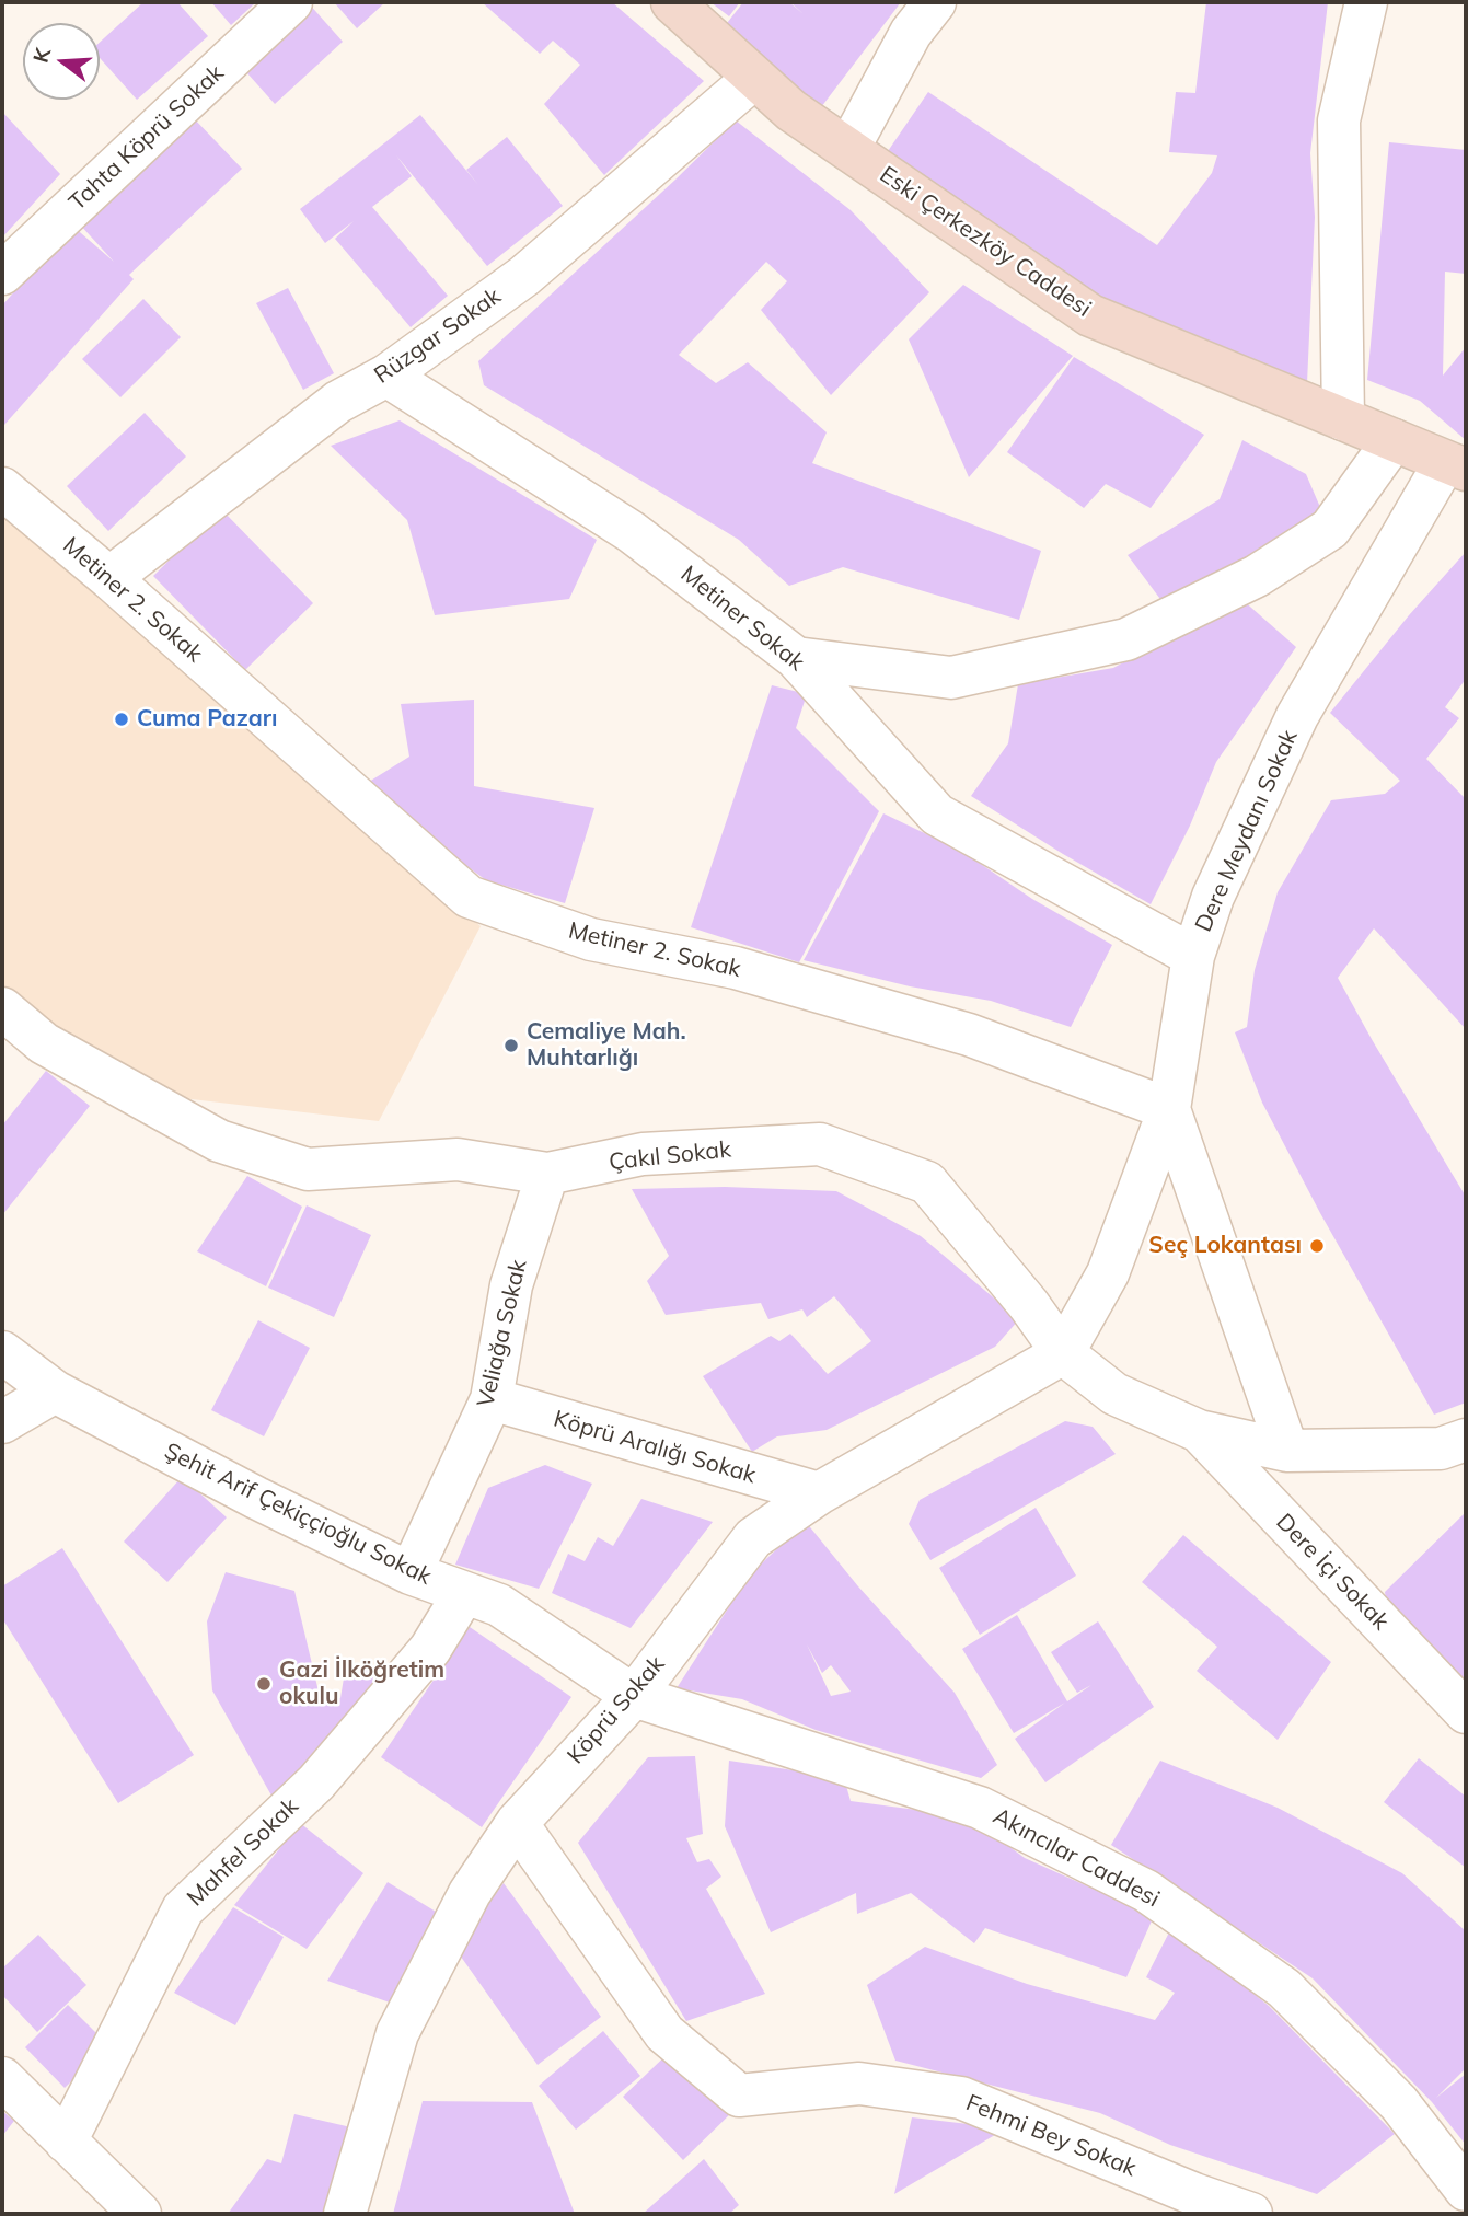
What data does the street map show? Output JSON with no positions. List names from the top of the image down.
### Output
{
  "streets": {
    "street": [
      "Tahta Köprü Sokak",
      "Eski Çerkezköy Caddesi",
      "Rüzgar Sokak",
      "Metiner 2. Sokak",
      "Metiner Sokak",
      "Dere Meydanı Sokak",
      "Çakıl Sokak",
      "Veliağa Sokak",
      "Köprü Aralığı Sokak",
      "Şehit Arif Çekiççioğlu Sokak",
      "Dere İçi Sokak",
      "Köprü Sokak",
      "Mahfel Sokak",
      "Akıncılar Caddesi",
      "Fehmi Bey Sokak"
    ]
  },
  "crossings": [
    ["Eski Çerkezköy Caddesi", "Rüzgar Sokak"],
    ["Eski Çerkezköy Caddesi", "Dere Meydanı Sokak"],
    ["Rüzgar Sokak", "Metiner 2. Sokak"],
    ["Rüzgar Sokak", "Metiner Sokak"],
    ["Metiner 2. Sokak", "Dere Meydanı Sokak"],
    ["Metiner Sokak", "Dere Meydanı Sokak"],
    ["Dere Meydanı Sokak", "Çakıl Sokak"],
    ["Dere Meydanı Sokak", "Köprü Sokak"],
    ["Çakıl Sokak", "Veliağa Sokak"],
    ["Çakıl Sokak", "Dere İçi Sokak"],
    ["Çakıl Sokak", "Köprü Sokak"],
    ["Veliağa Sokak", "Köprü Aralığı Sokak"],
    ["Veliağa Sokak", "Şehit Arif Çekiççioğlu Sokak"],
    ["Köprü Aralığı Sokak", "Köprü Sokak"],
    ["Şehit Arif Çekiççioğlu Sokak", "Köprü Sokak"],
    ["Şehit Arif Çekiççioğlu Sokak", "Mahfel Sokak"],
    ["Şehit Arif Çekiççioğlu Sokak", "Akıncılar Caddesi"],
    ["Köprü Sokak", "Akıncılar Caddesi"],
    ["Köprü Sokak", "Fehmi Bey Sokak"]
  ],
  "places": [
    "Cuma Pazarı",
    "Cemaliye Mah. Muhtarlığı",
    "Seç Lokantası",
    "Gazi İlköğretim okulu"
  ],
  "north": "left"
}
